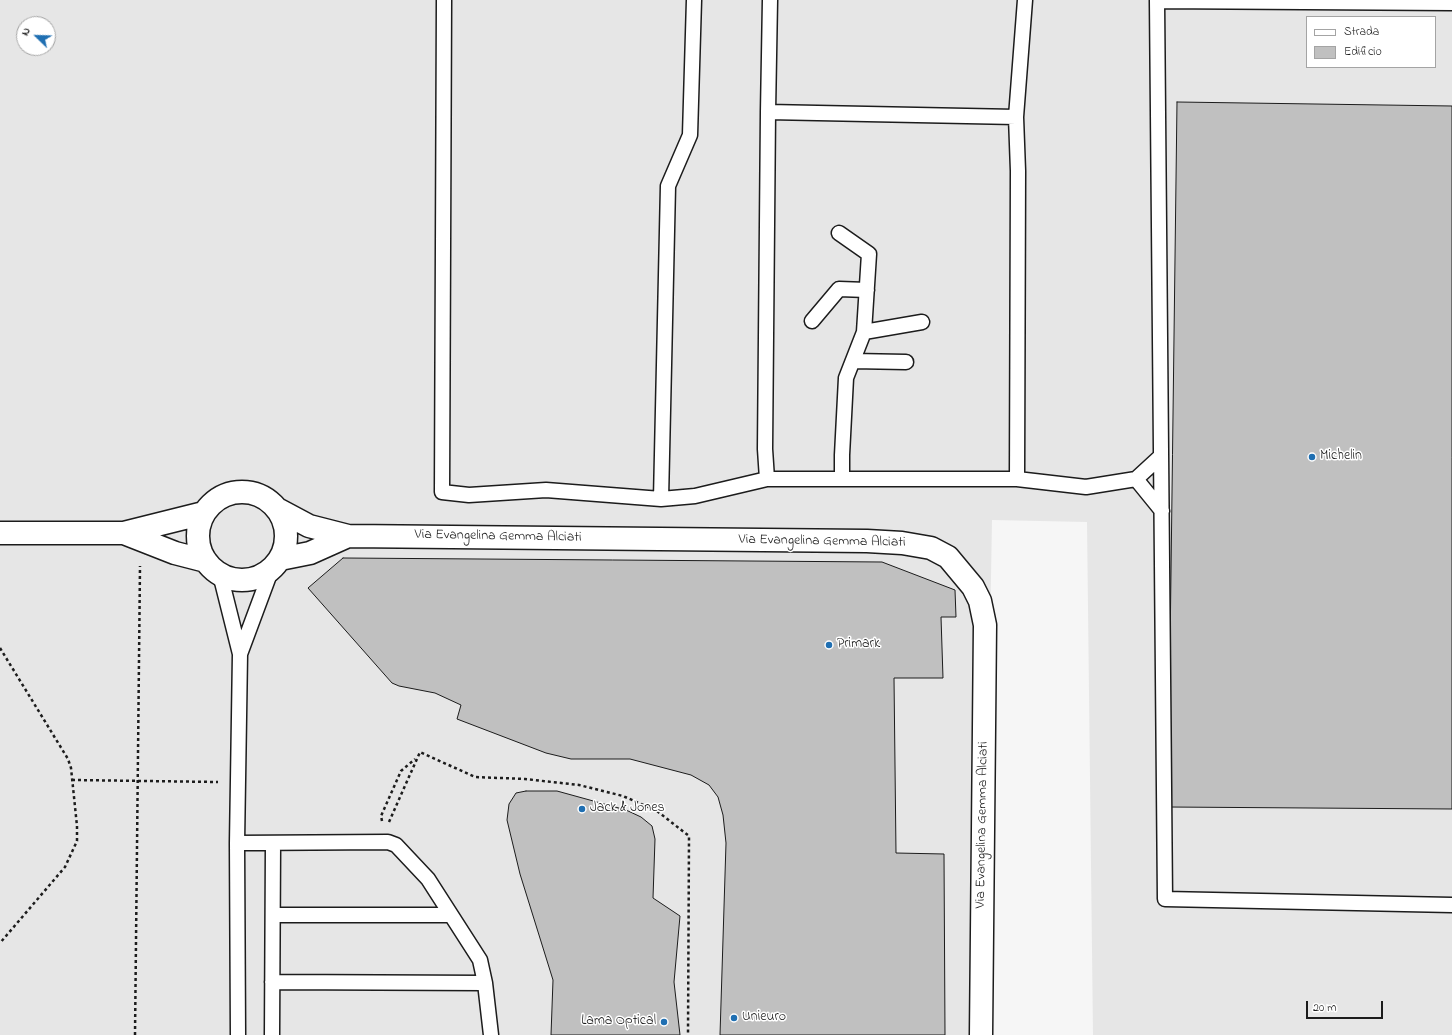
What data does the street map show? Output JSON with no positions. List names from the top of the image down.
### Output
{
  "streets": {
    "street": ["Via Evangelina Gemma Alciati"]
  },
  "places": [
    "Michelin",
    "Primark",
    "Jack & Jones",
    "Unieuro",
    "Lama Optical"
  ],
  "legend": ["Strada", "Edificio"],
  "scale_bar": "20 m",
  "north": "top left"
}
